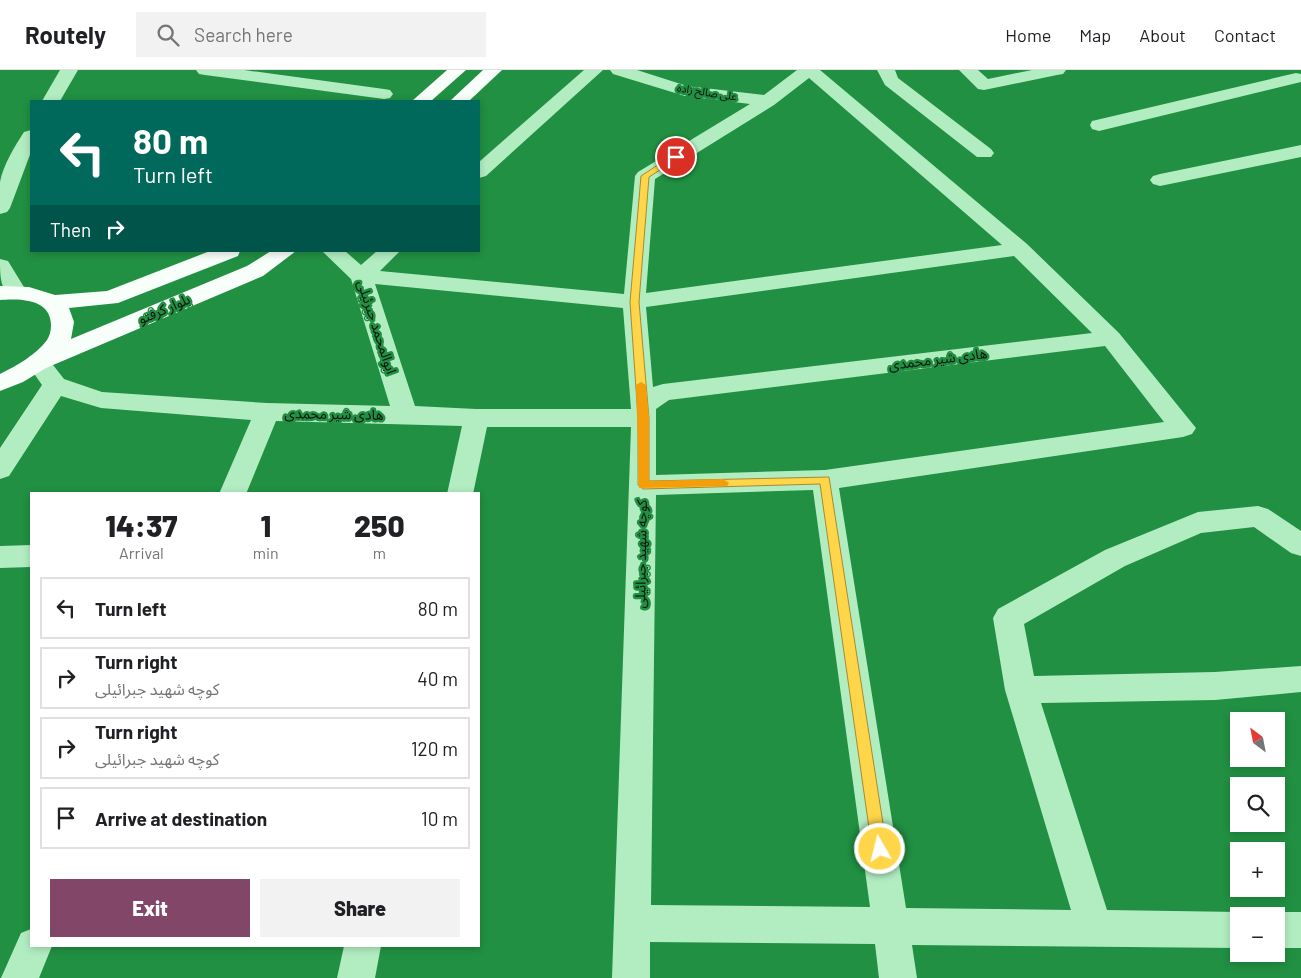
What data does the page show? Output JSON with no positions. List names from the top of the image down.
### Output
{
  "streets": {
    "main road": ["بلوار کرفتو"],
    "street": [
      "علی صالح زاده",
      "ابوالمحمد جبرئیلی",
      "هادی شیر محمدی",
      "کوچه شهید جبرائیلی"
    ]
  },
  "crossings": [
    ["علی صالح زاده", "کوچه شهید جبرائیلی"],
    ["ابوالمحمد جبرئیلی", "هادی شیر محمدی"],
    ["هادی شیر محمدی", "کوچه شهید جبرائیلی"]
  ],
  "north": "top left",
  "page": {
    "header": "Routely",
    "search": "Search here",
    "nav": [
      "Home",
      "Map",
      "About",
      "Contact"
    ],
    "turn": ["80 m", "Turn left"],
    "then": "Then",
    "eta": [
      "14:37",
      "Arrival",
      "1",
      "min",
      "250",
      "m"
    ],
    "list": [
      {
        "name": "Turn left",
        "value": "80 m"
      },
      {
        "name": "Turn right",
        "note": "کوچه شهید جبرائیلی",
        "value": "40 m"
      },
      {
        "name": "Turn right",
        "note": "کوچه شهید جبرائیلی",
        "value": "120 m"
      },
      {
        "name": "Arrive at destination",
        "value": "10 m"
      }
    ],
    "map_buttons": ["+", "−"],
    "buttons": ["Exit", "Share"]
  }
}
